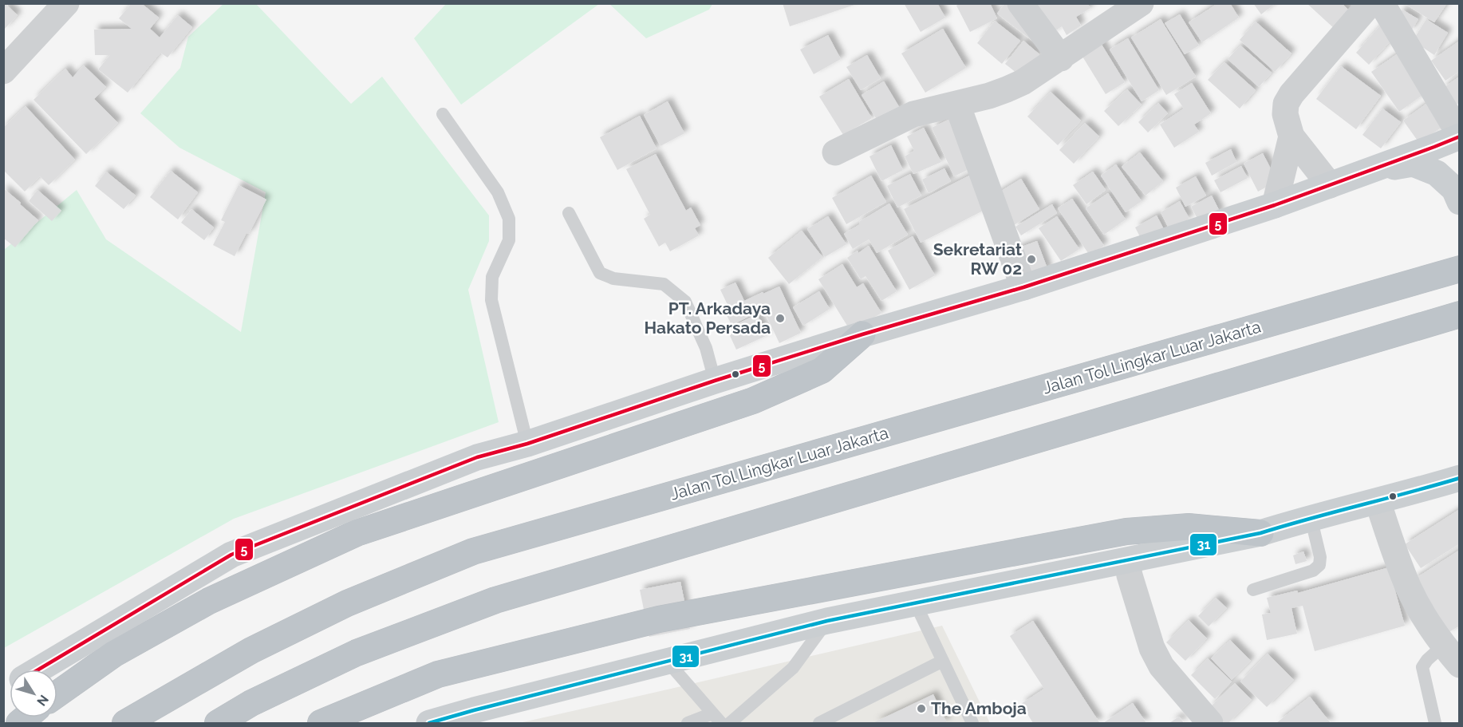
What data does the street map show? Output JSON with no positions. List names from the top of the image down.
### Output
{
  "streets": {
    "highway": ["Jalan Tol Lingkar Luar Jakarta"]
  },
  "places": ["Sekretariat RW 02", "PT. Arkadaya Hakato Persada", "The Amboja"],
  "lines": ["transit line 5", "transit line 31"],
  "north": "bottom right"
}
